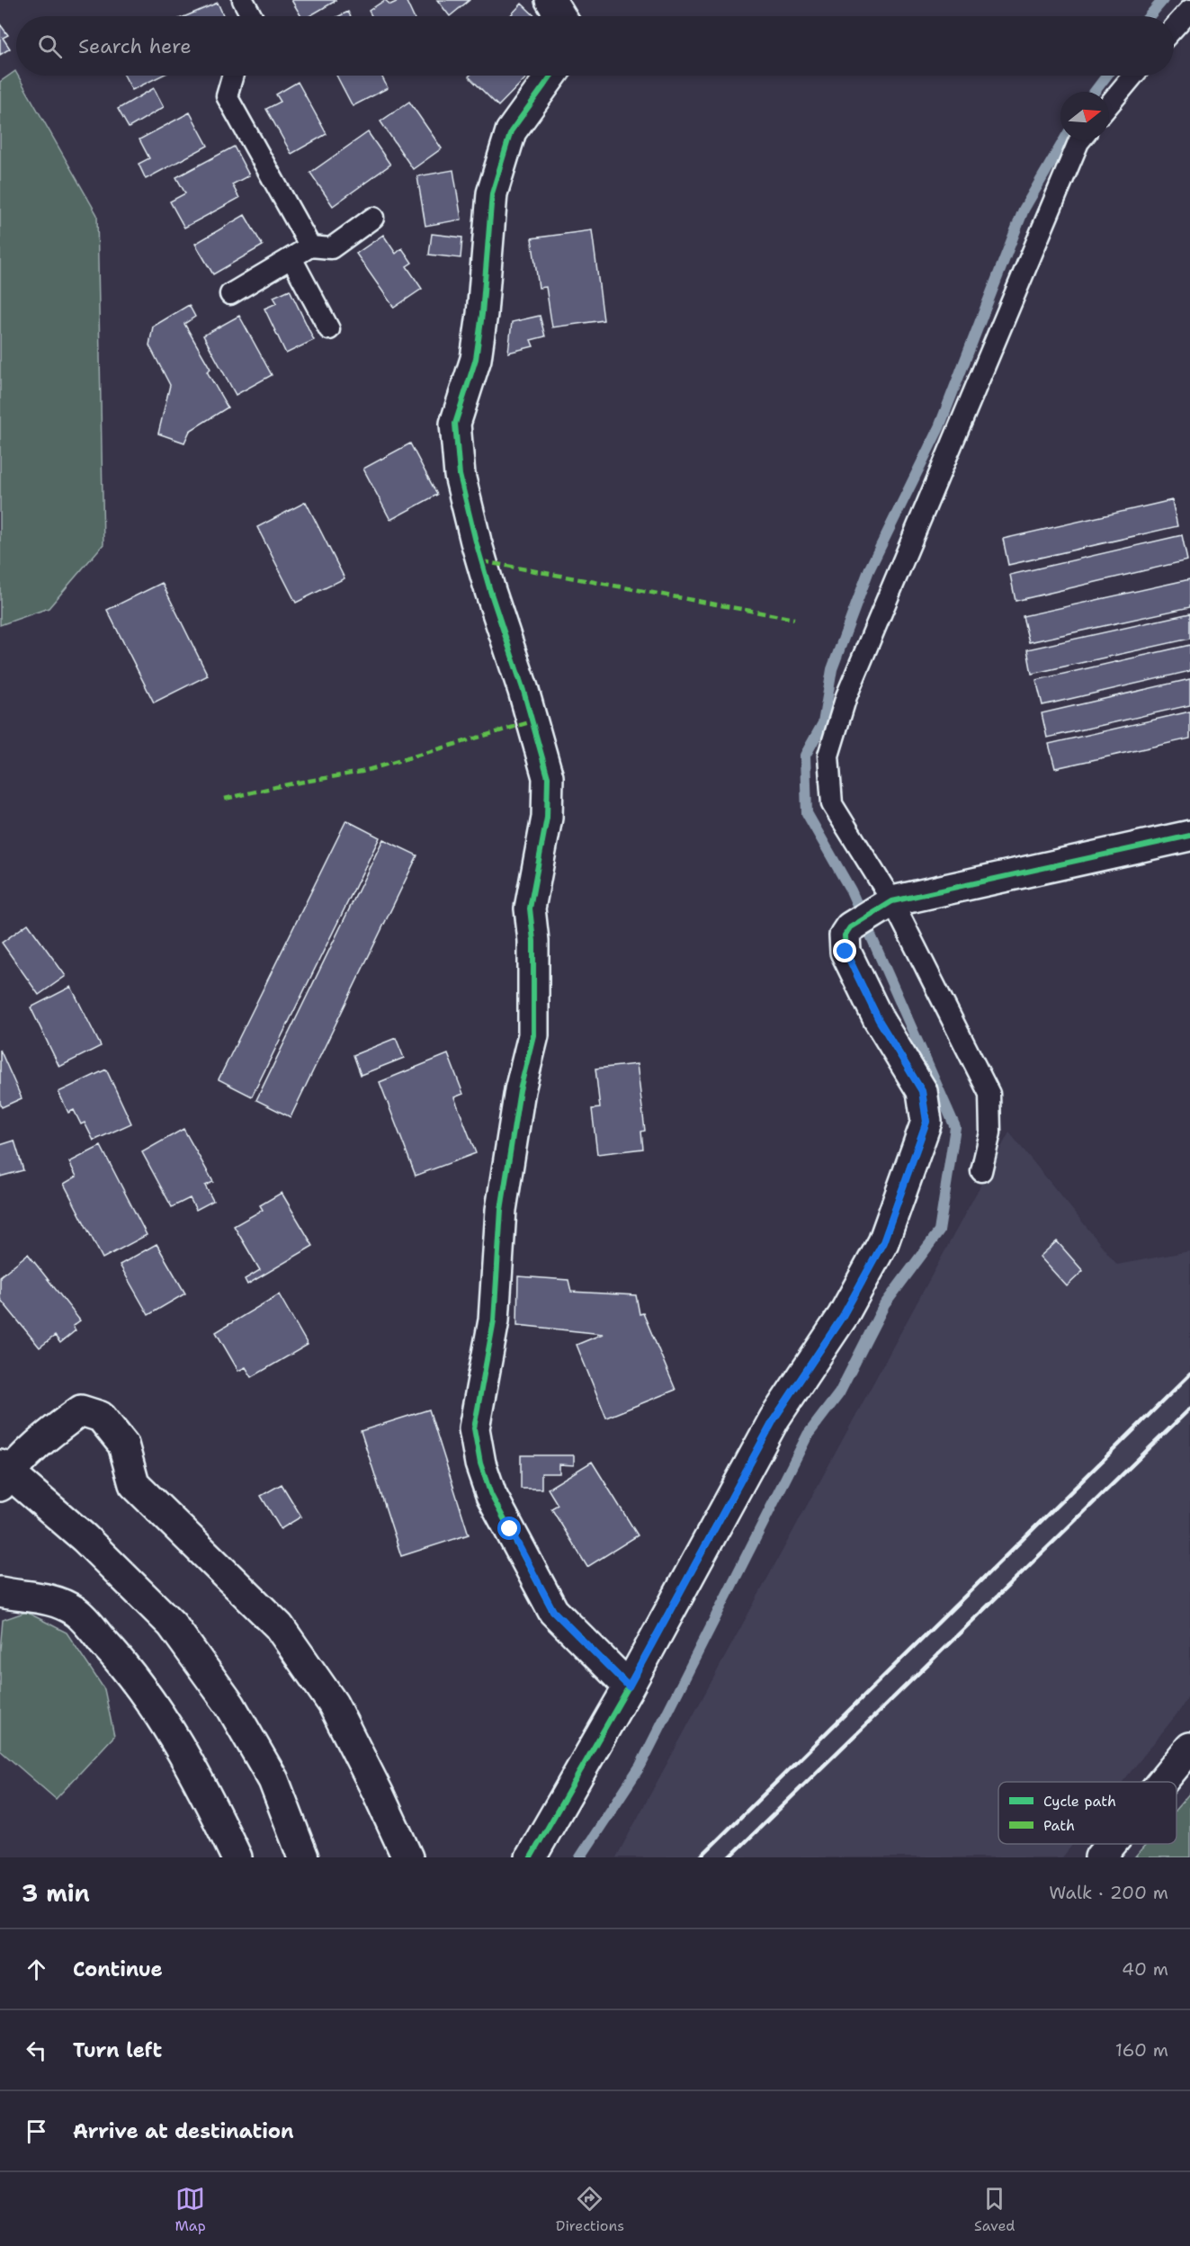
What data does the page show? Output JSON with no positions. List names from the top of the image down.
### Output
{
  "legend": ["Cycle path", "Path"],
  "north": "right",
  "page": {
    "search": "Search here",
    "heading": ["3 min", "Walk · 200 m"],
    "list": [
      ["Continue", "40 m"],
      ["Turn left", "160 m"],
      "Arrive at destination"
    ],
    "nav": ["Map", "Directions", "Saved"]
  }
}
